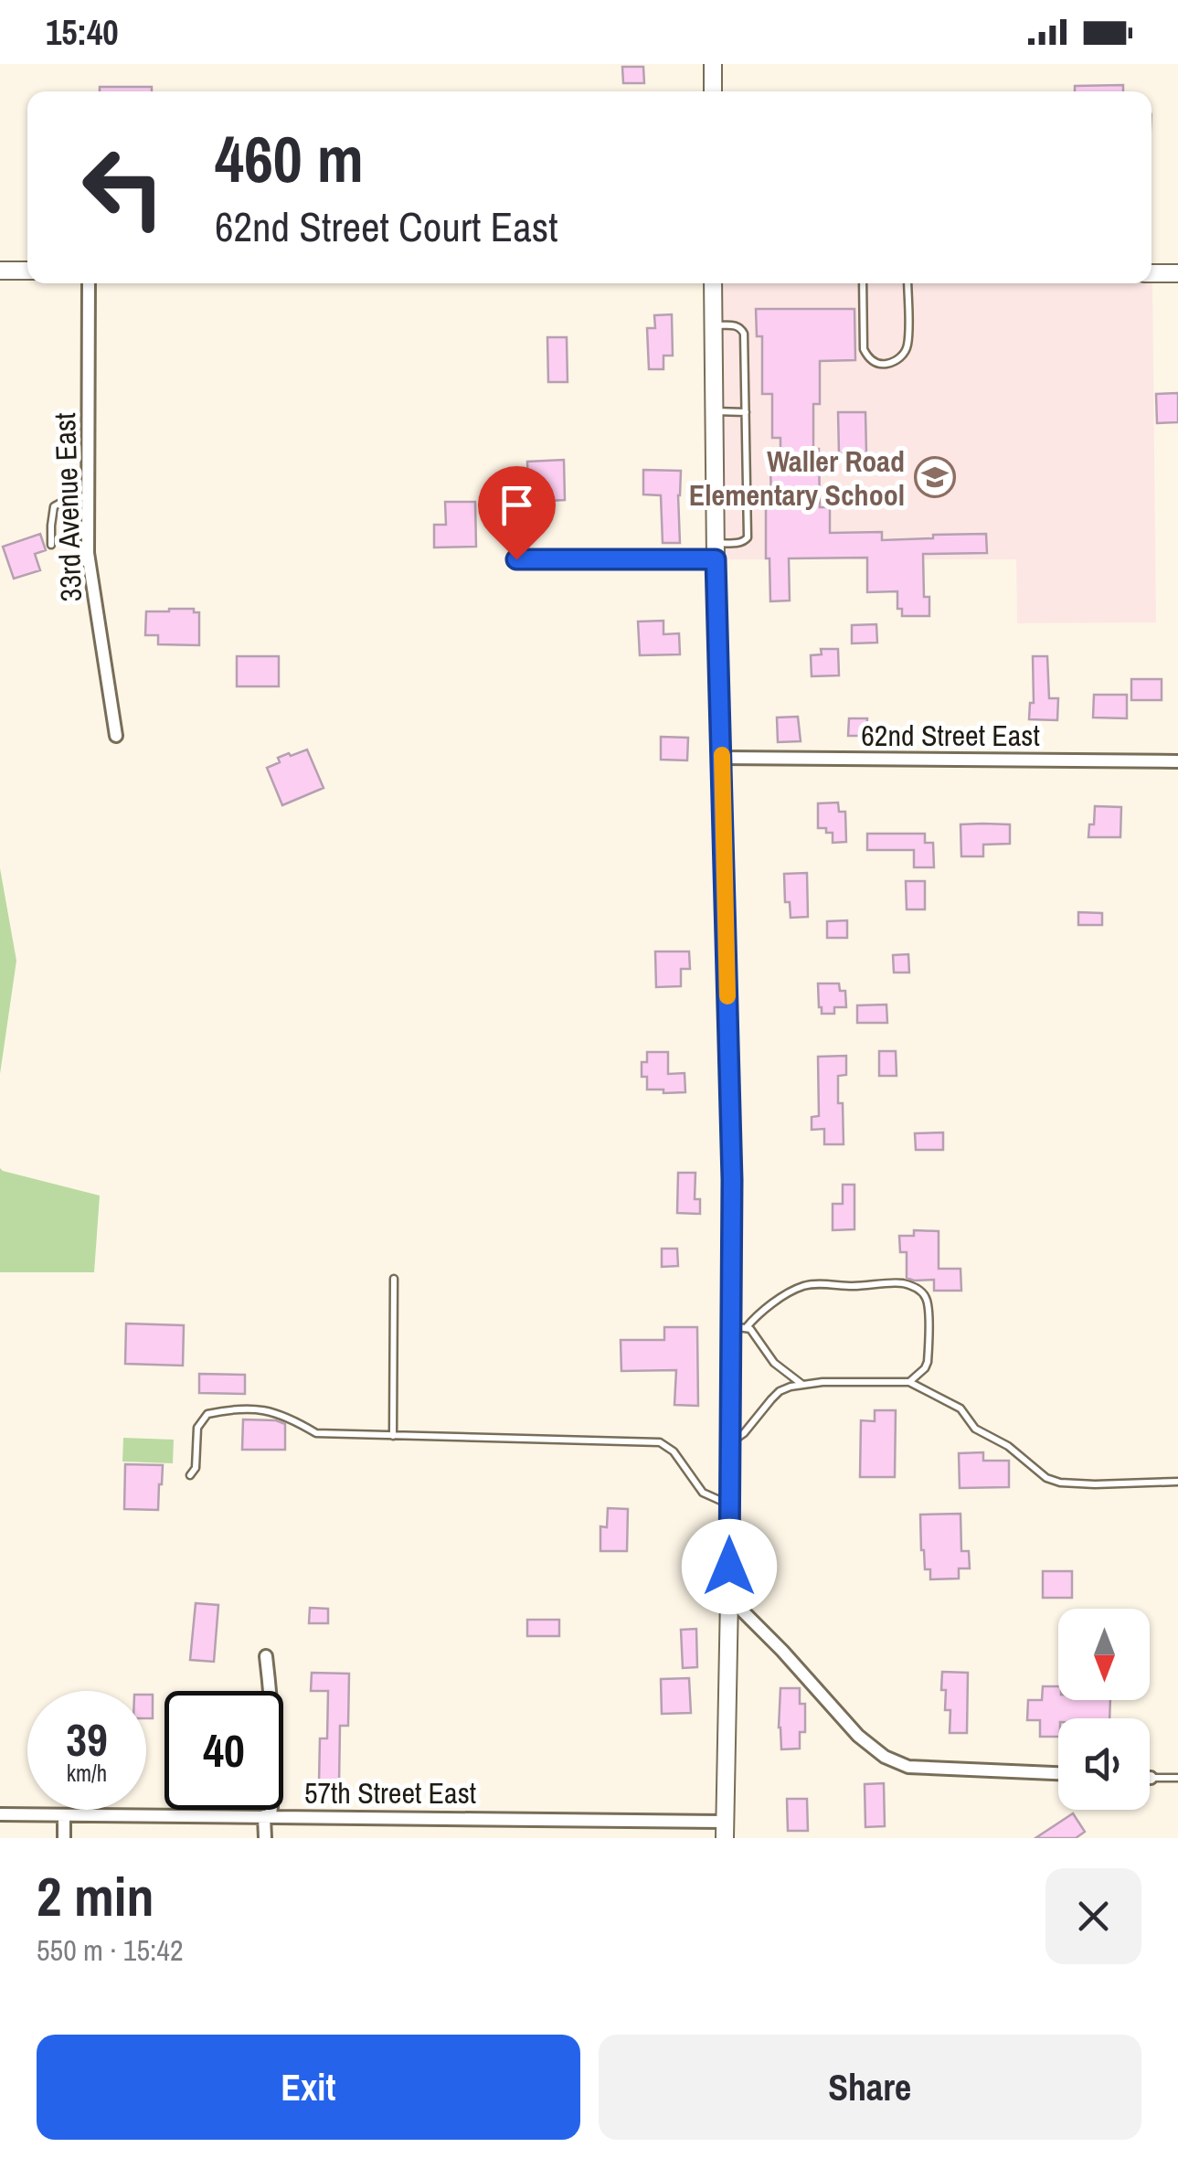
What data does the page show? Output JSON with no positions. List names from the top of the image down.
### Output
{
  "streets": {
    "street": ["33rd Avenue East", "62nd Street East", "57th Street East"]
  },
  "places": {
    "school or university": ["Waller Road Elementary School"]
  },
  "north": "bottom",
  "page": {
    "status": "15:40",
    "turn": ["460 m", "62nd Street Court East"],
    "speed": "39 km/h",
    "limit": "40",
    "heading": ["2 min", "550 m · 15:42"],
    "buttons": ["Exit", "Share"]
  }
}
